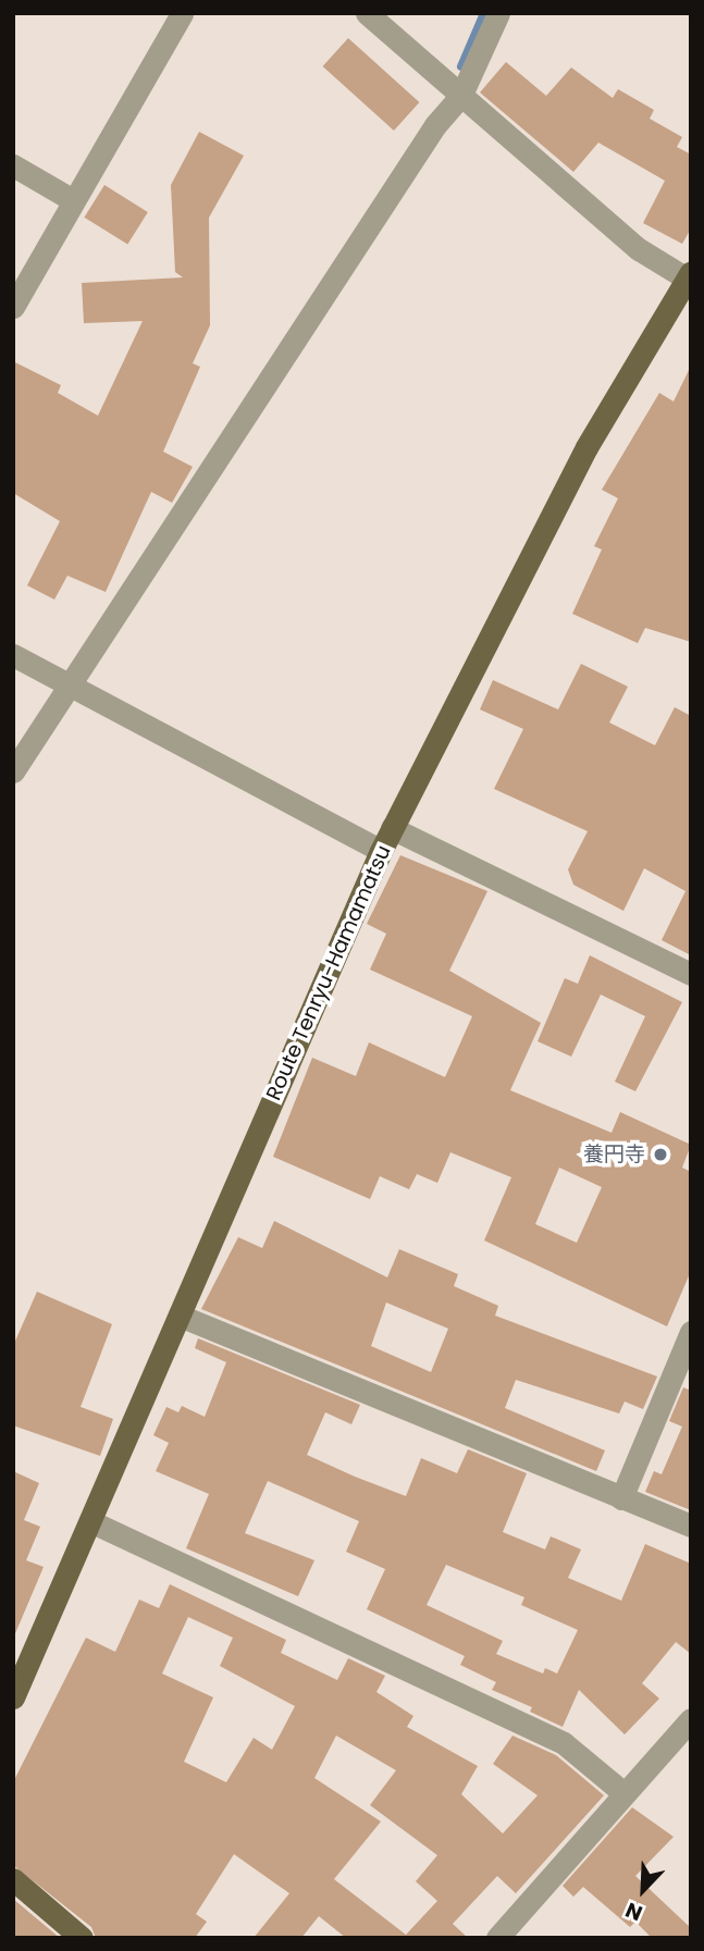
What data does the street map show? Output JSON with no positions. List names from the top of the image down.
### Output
{
  "streets": {
    "main road": ["Route Tenryu-Hamamatsu"]
  },
  "places": ["養円寺"],
  "north": "bottom left"
}
